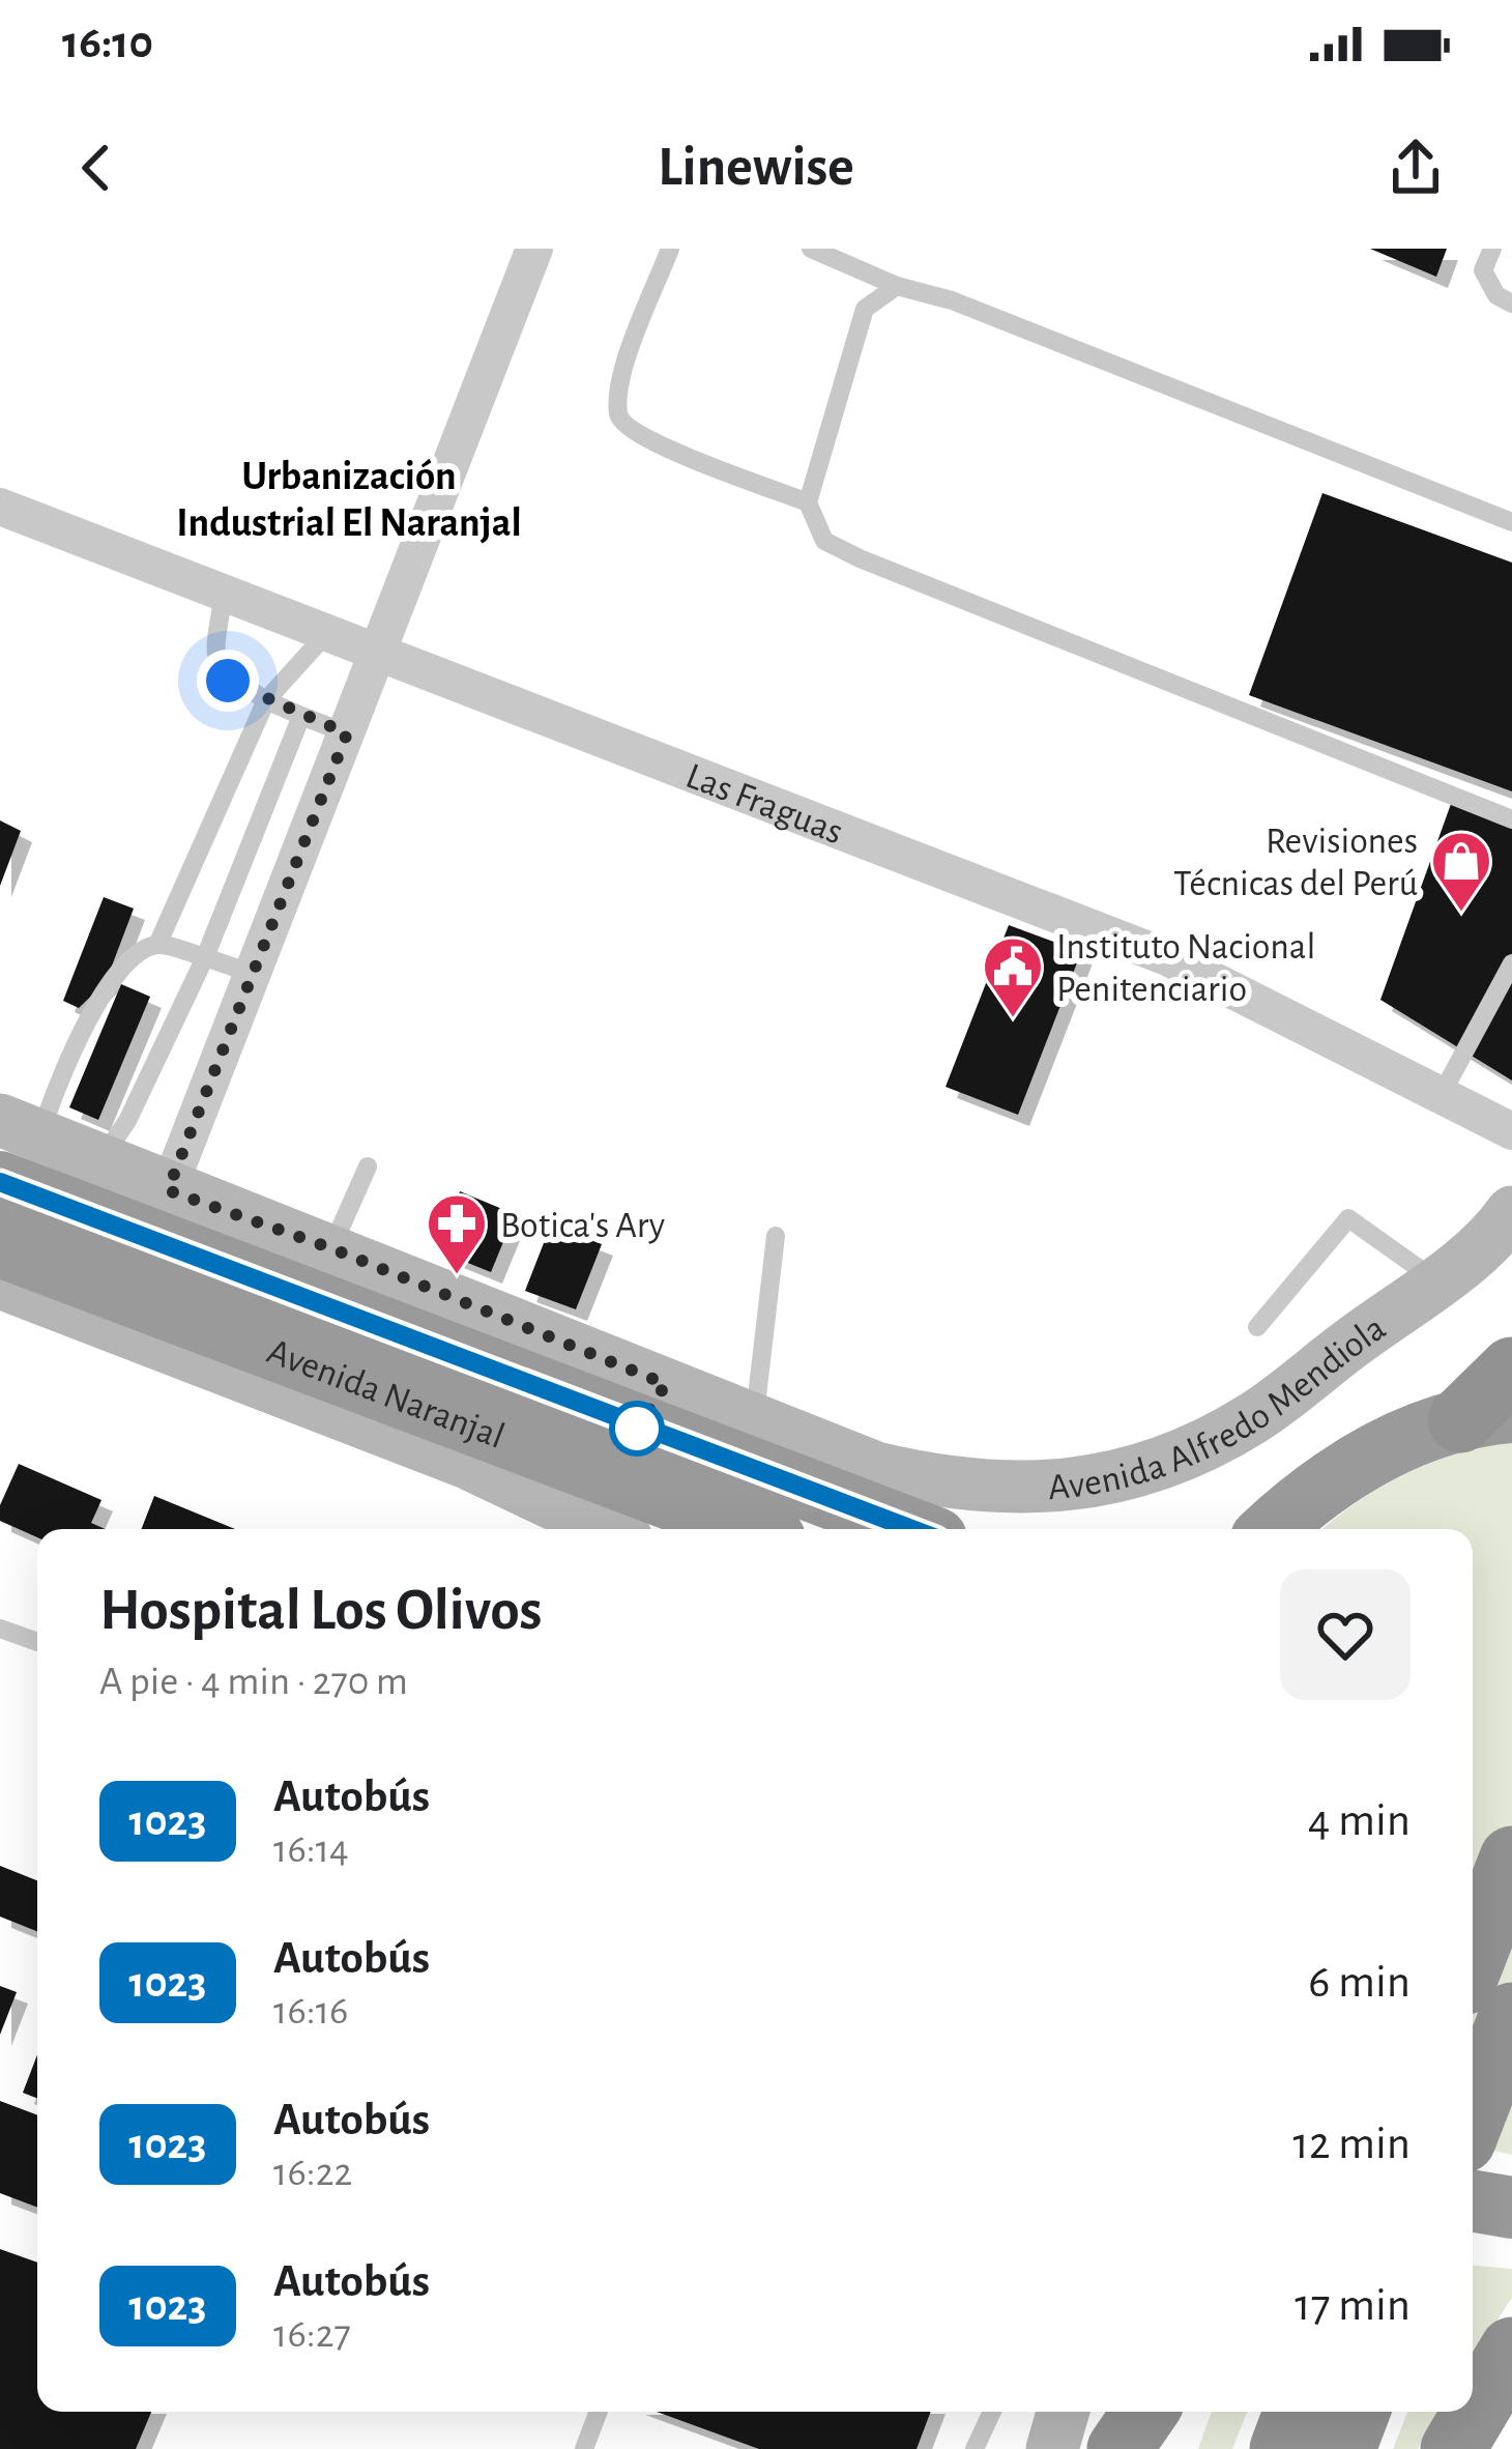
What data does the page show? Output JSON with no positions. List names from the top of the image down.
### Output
{
  "streets": {
    "highway": ["Avenida Naranjal"],
    "main road": ["Avenida Alfredo Mendiola"],
    "street": ["Las Fraguas"]
  },
  "crossings": [
    ["Avenida Naranjal", "Avenida Alfredo Mendiola"]
  ],
  "districts": ["Urbanización Industrial El Naranjal"],
  "places": {
    "shop": ["Revisiones Técnicas del Perú"],
    "public building": ["Instituto Nacional Penitenciario"],
    "pharmacy": ["Botica's Ary"]
  },
  "lines": ["bus line 1023"],
  "page": {
    "status": "16:10",
    "header": "Linewise",
    "heading": ["Hospital Los Olivos", "A pie · 4 min · 270 m"],
    "list": [
      {
        "mark": "1023",
        "name": "Autobús",
        "note": "16:14",
        "value": "4 min"
      },
      {
        "mark": "1023",
        "name": "Autobús",
        "note": "16:16",
        "value": "6 min"
      },
      {
        "mark": "1023",
        "name": "Autobús",
        "note": "16:22",
        "value": "12 min"
      },
      {
        "mark": "1023",
        "name": "Autobús",
        "note": "16:27",
        "value": "17 min"
      }
    ]
  }
}
